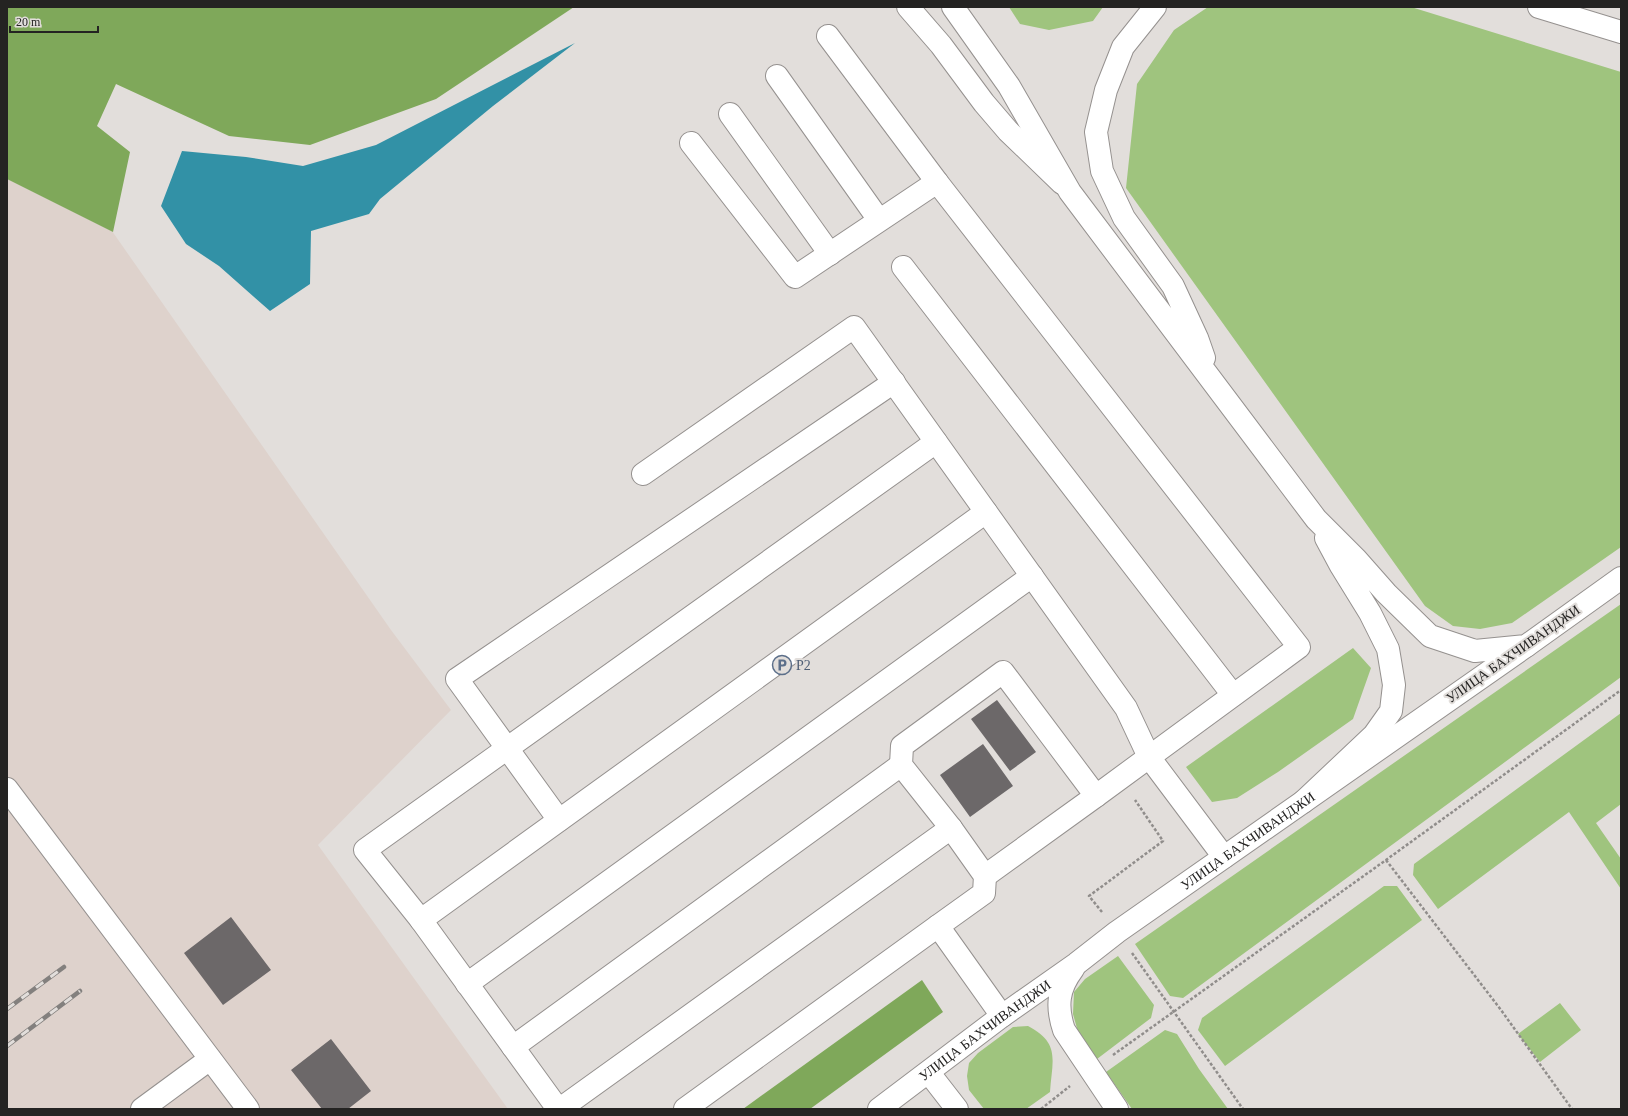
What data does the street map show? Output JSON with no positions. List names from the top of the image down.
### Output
{
  "streets": {
    "main road": ["УЛИЦА БАХЧИВАНДЖИ"]
  },
  "places": {
    "parking": ["P2"]
  },
  "scale_bar": "20 m"
}
